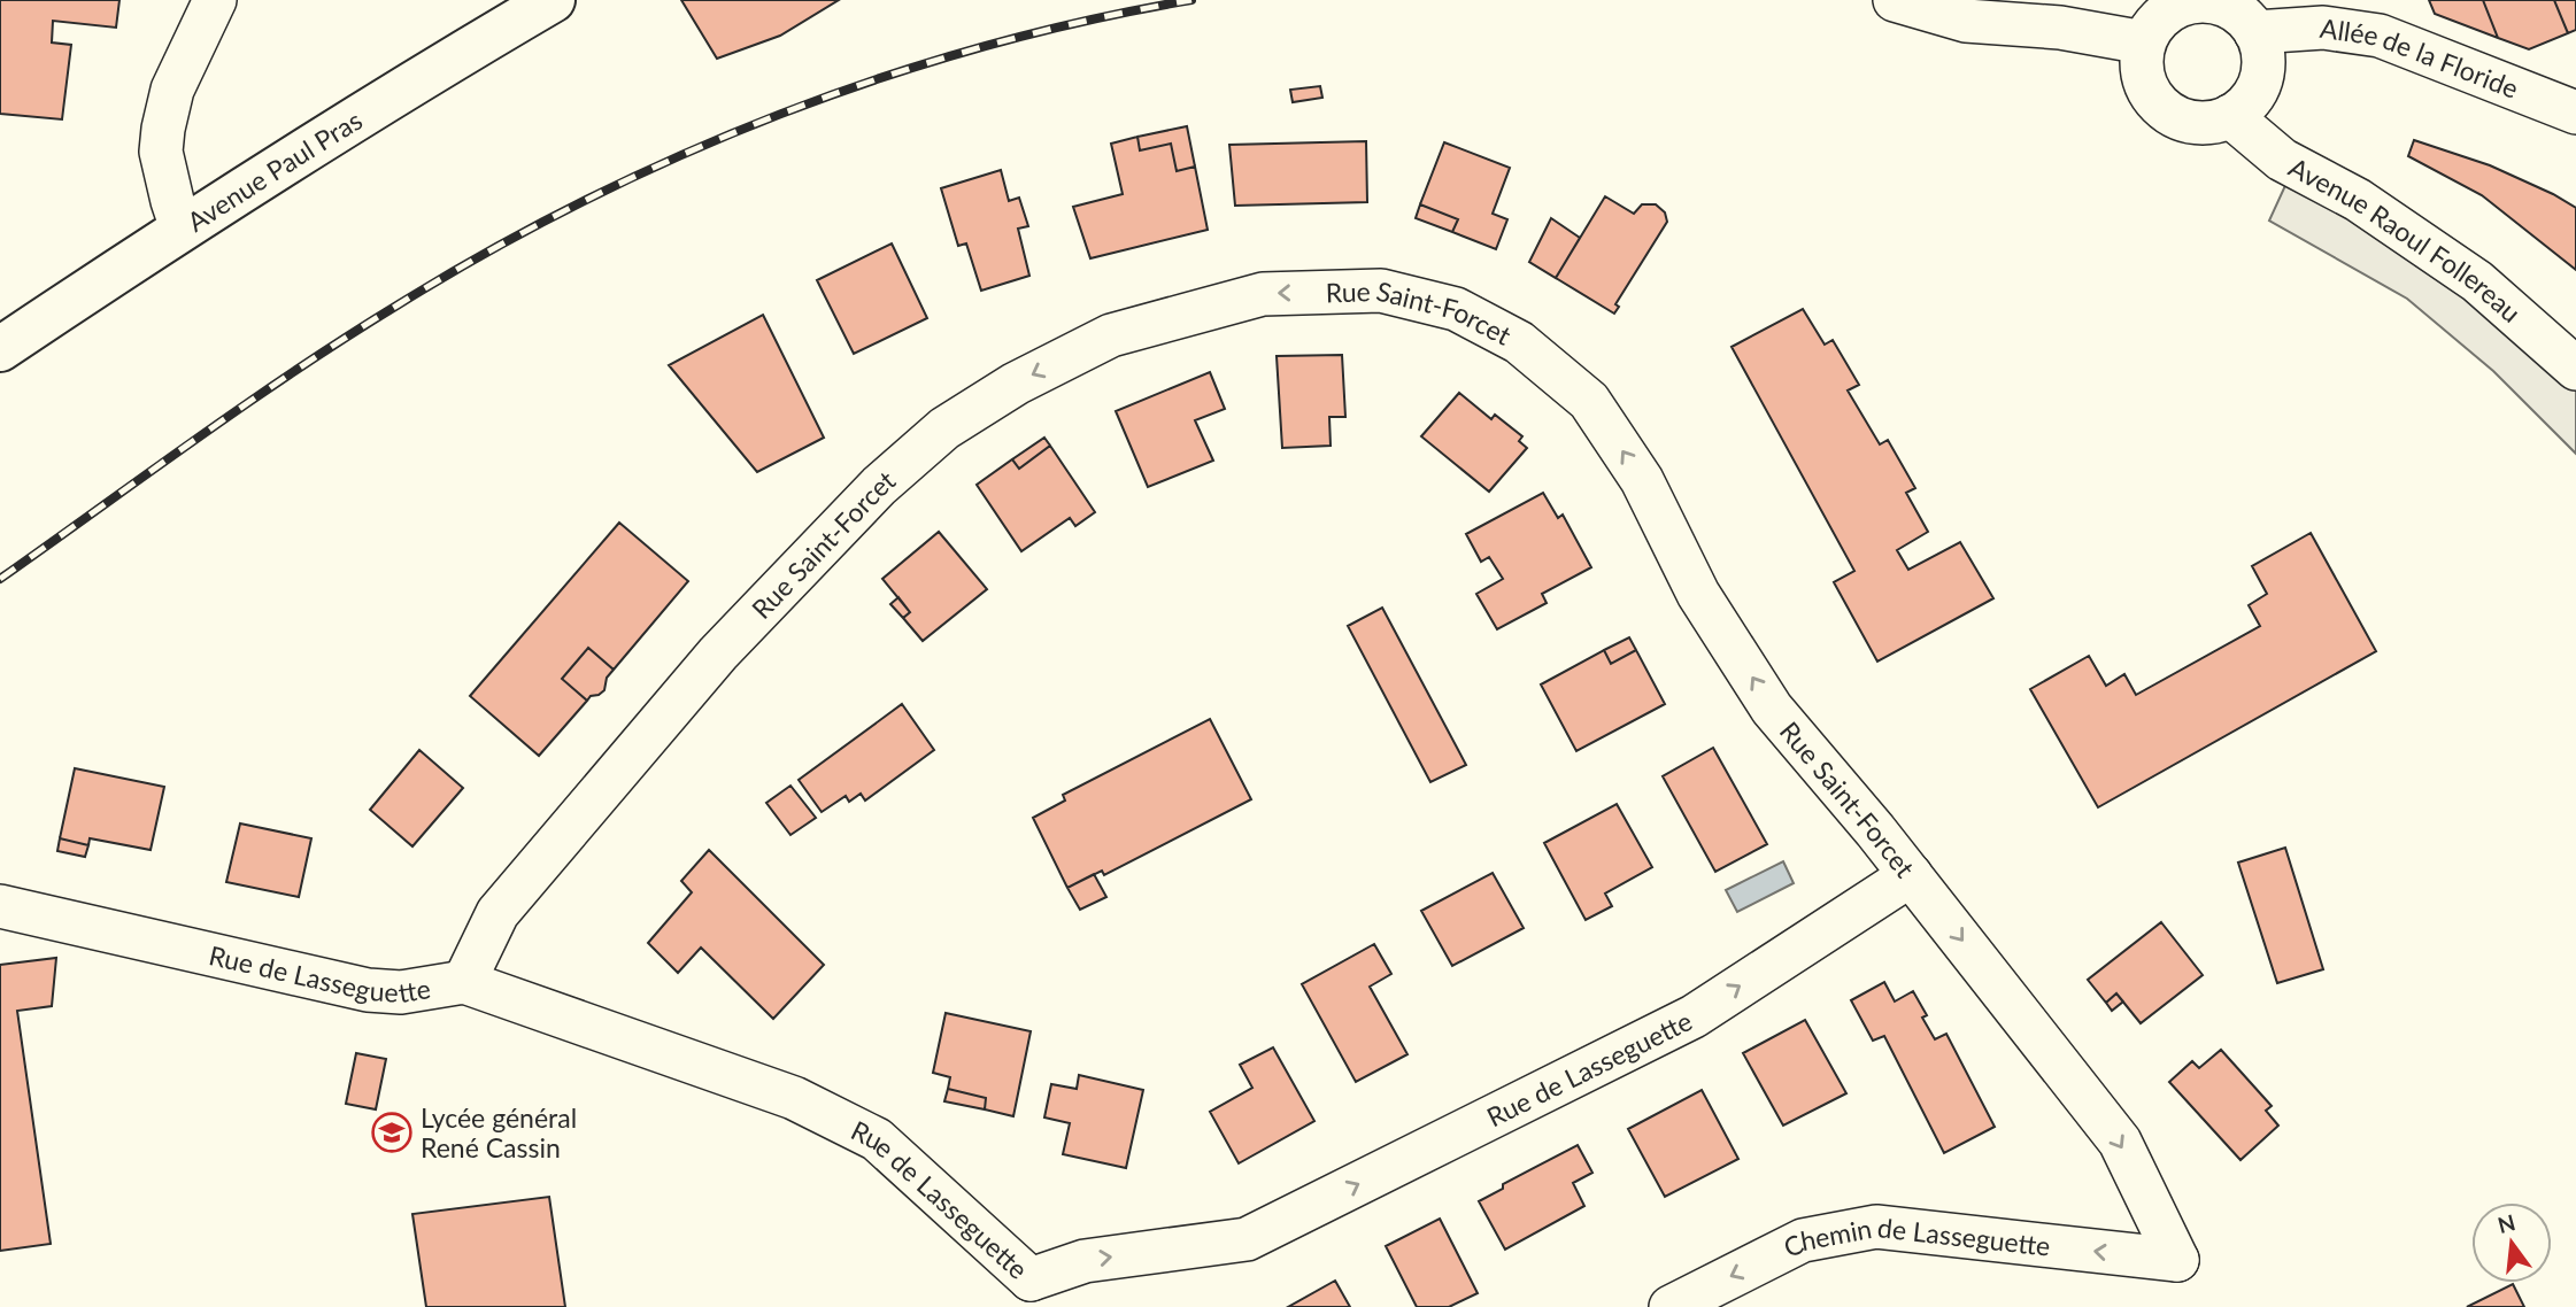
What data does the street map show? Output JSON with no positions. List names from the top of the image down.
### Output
{
  "streets": {
    "street": [
      "Allée de la Floride",
      "Avenue Paul Pras",
      "Avenue Raoul Follereau",
      "Rue Saint-Forcet",
      "Rue de Lasseguette",
      "Chemin de Lasseguette"
    ]
  },
  "crossings": [
    ["Allée de la Floride", "Avenue Raoul Follereau"],
    ["Rue Saint-Forcet", "Rue de Lasseguette"],
    ["Rue Saint-Forcet", "Chemin de Lasseguette"]
  ],
  "one_way": ["Rue de Lasseguette", "Chemin de Lasseguette"],
  "places": {
    "school or university": ["Lycée général René Cassin"]
  },
  "north": "top"
}
